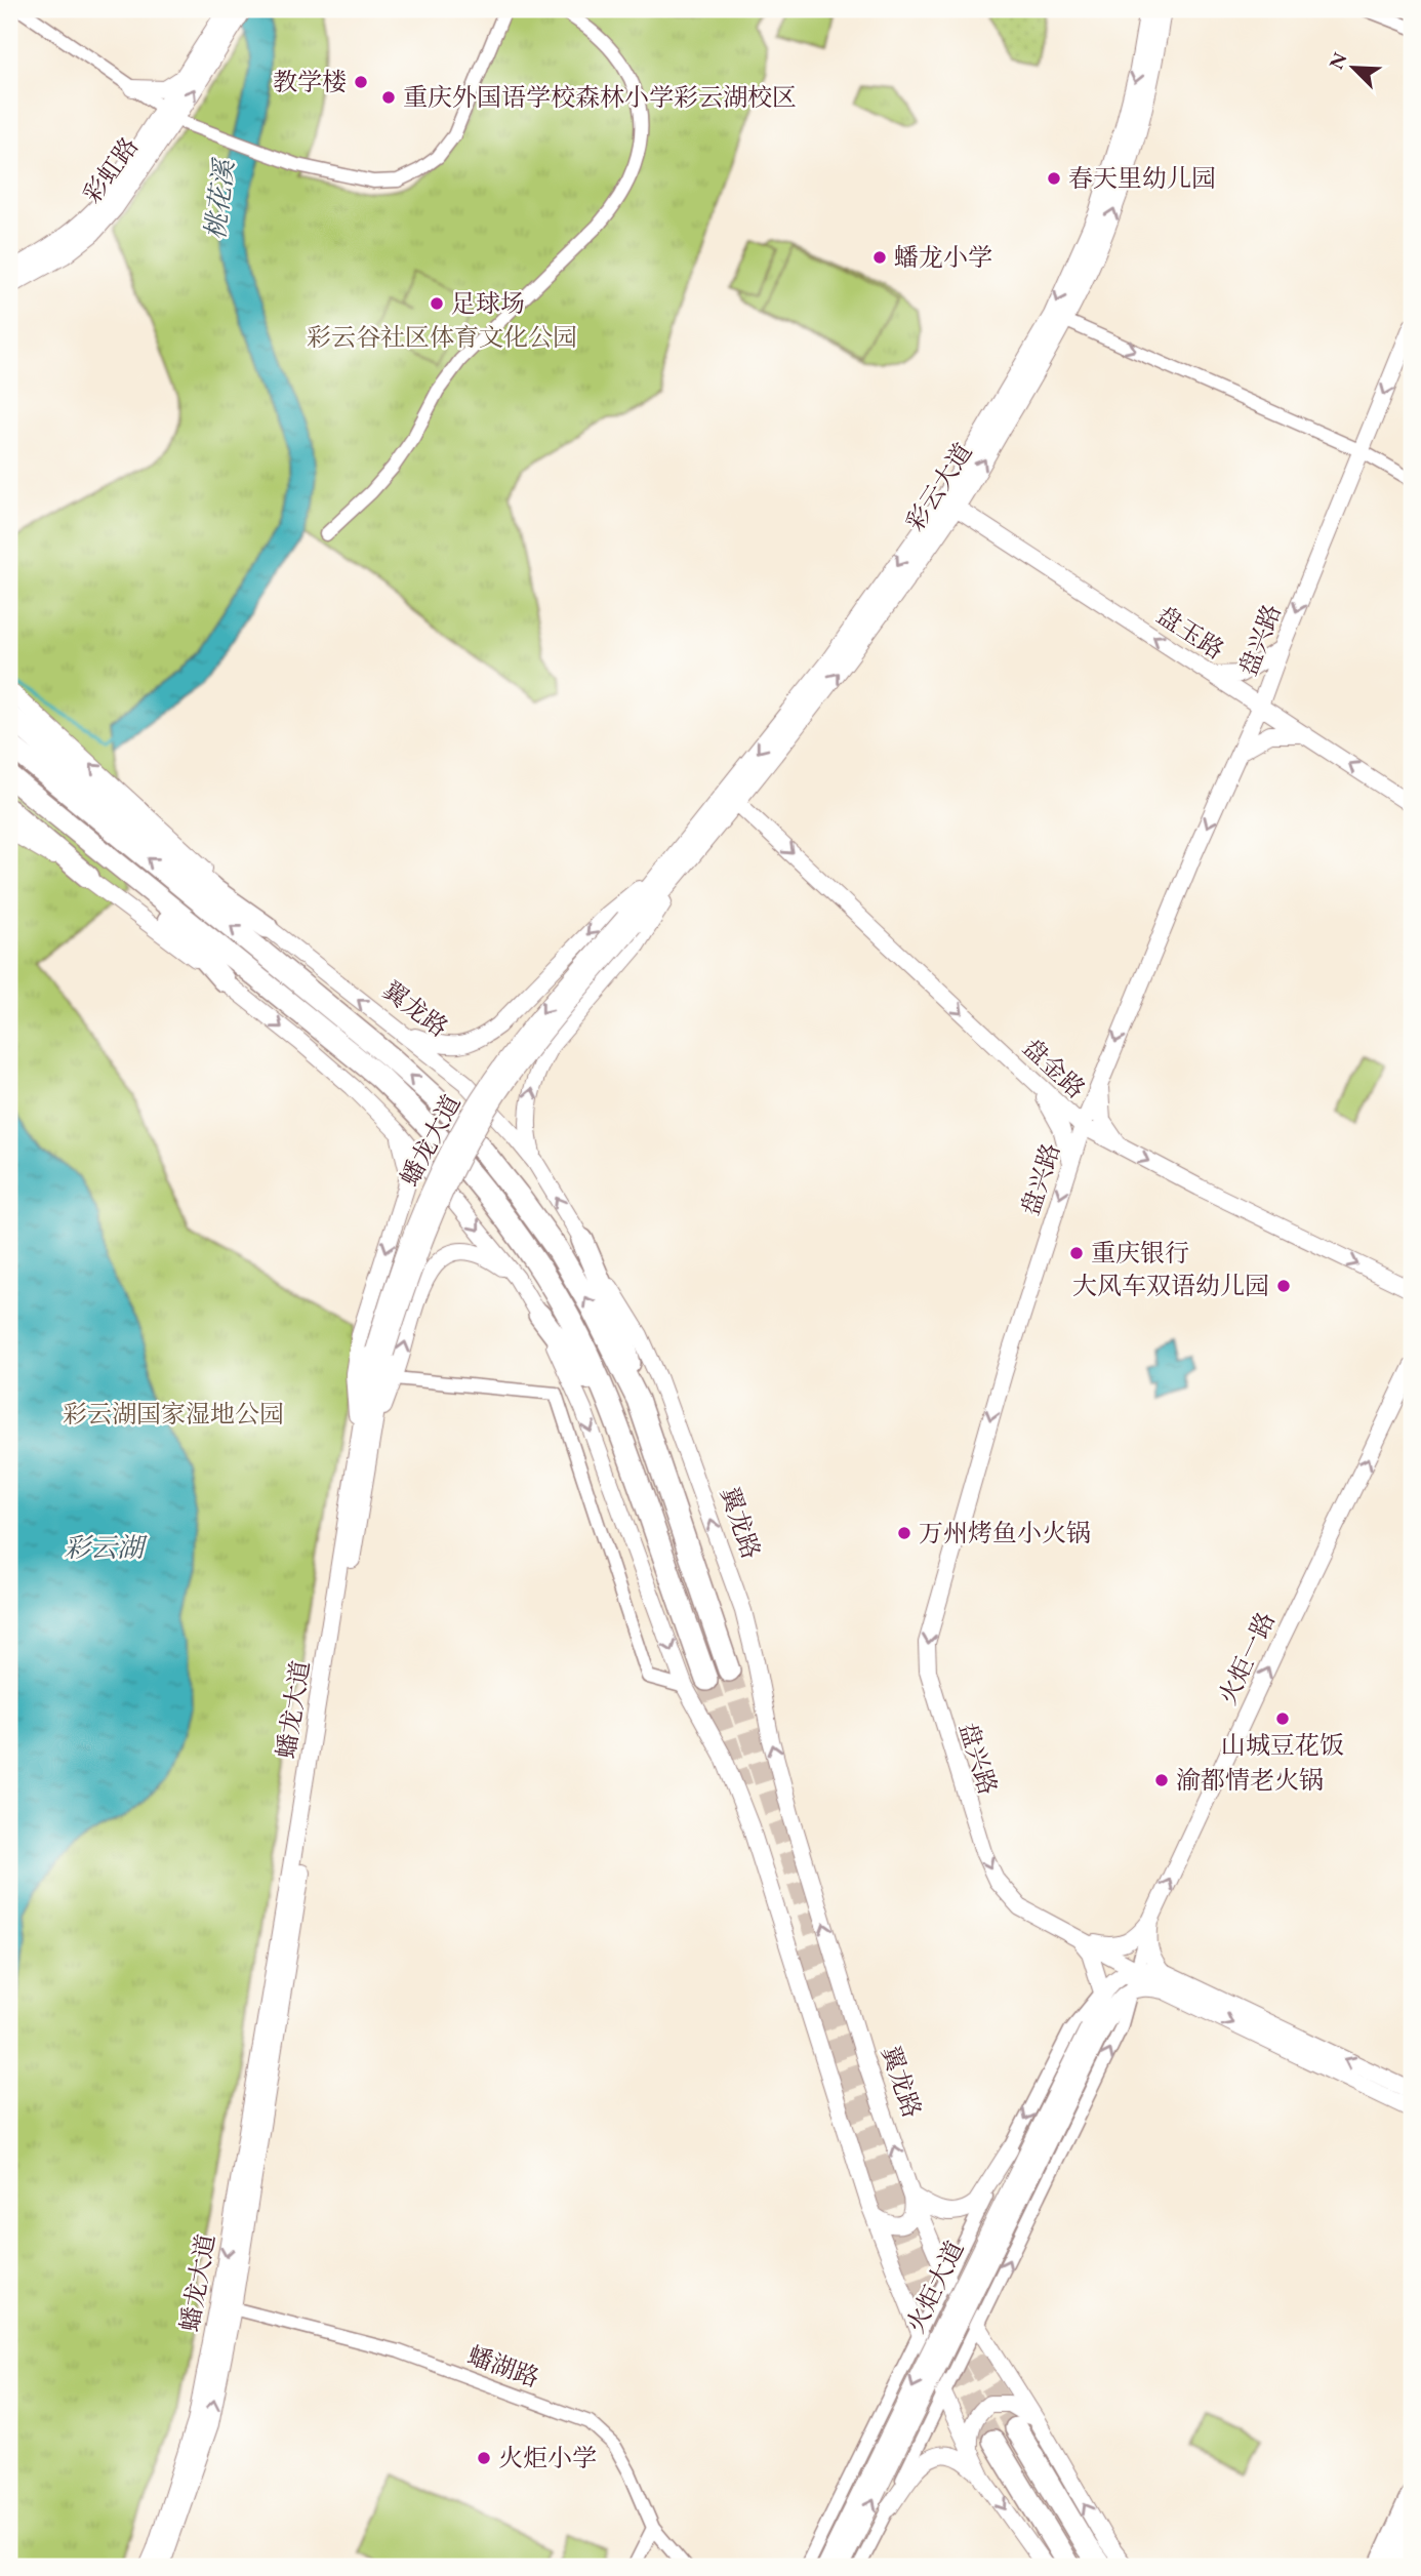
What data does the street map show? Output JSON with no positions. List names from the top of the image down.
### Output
{
  "streets": {
    "highway": ["翼龙路"],
    "main road": [
      "彩虹路",
      "彩云大道",
      "盘玉路",
      "盘兴路",
      "盘金路",
      "蟠龙大道",
      "火炬一路",
      "火炬大道"
    ],
    "street": ["蟠湖路"]
  },
  "crossings": [
    ["彩云大道", "盘玉路"],
    ["彩云大道", "盘金路"],
    ["彩云大道", "蟠龙大道"],
    ["盘玉路", "盘兴路"],
    ["盘兴路", "盘金路"],
    ["蟠龙大道", "蟠湖路"]
  ],
  "one_way": [
    "盘玉路",
    "盘兴路",
    "盘金路",
    "火炬一路"
  ],
  "water": ["桃花溪", "彩云湖"],
  "parks": ["彩云谷社区体育文化公园", "彩云湖国家湿地公园"],
  "places": [
    "教学楼",
    "重庆外国语学校森林小学彩云湖校区",
    "春天里幼儿园",
    "蟠龙小学",
    "足球场",
    "重庆银行",
    "大风车双语幼儿园",
    "万州烤鱼小火锅",
    "山城豆花饭",
    "渝都情老火锅",
    "火炬小学"
  ],
  "north": "top left"
}
